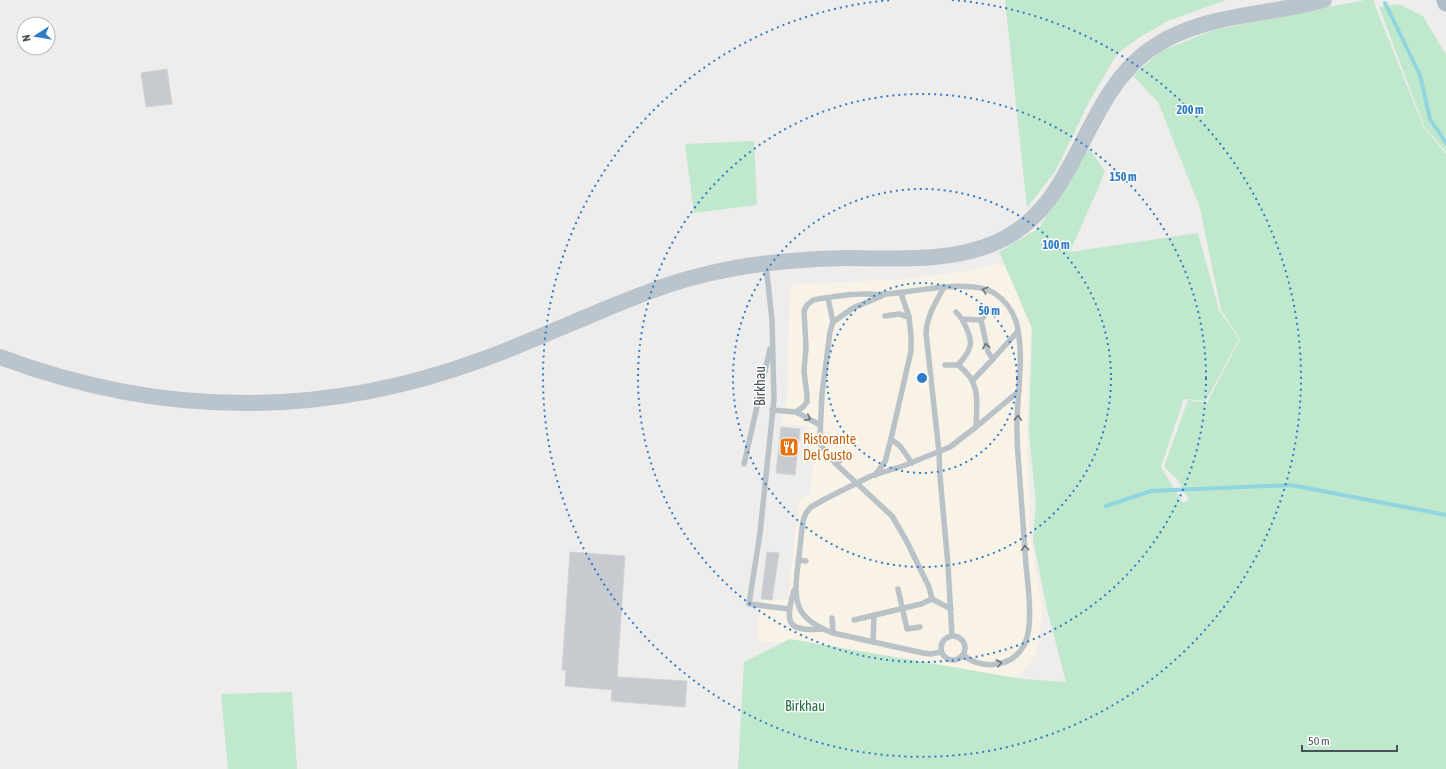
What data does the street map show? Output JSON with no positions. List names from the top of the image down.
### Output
{
  "streets": {
    "lane": ["Birkhau"]
  },
  "parks": ["Birkhau"],
  "places": {
    "restaurant": ["Ristorante Del Gusto"]
  },
  "scale_bar": "50 m",
  "north": "left",
  "rings": [
    "200 m",
    "150 m",
    "100 m",
    "50 m"
  ]
}
